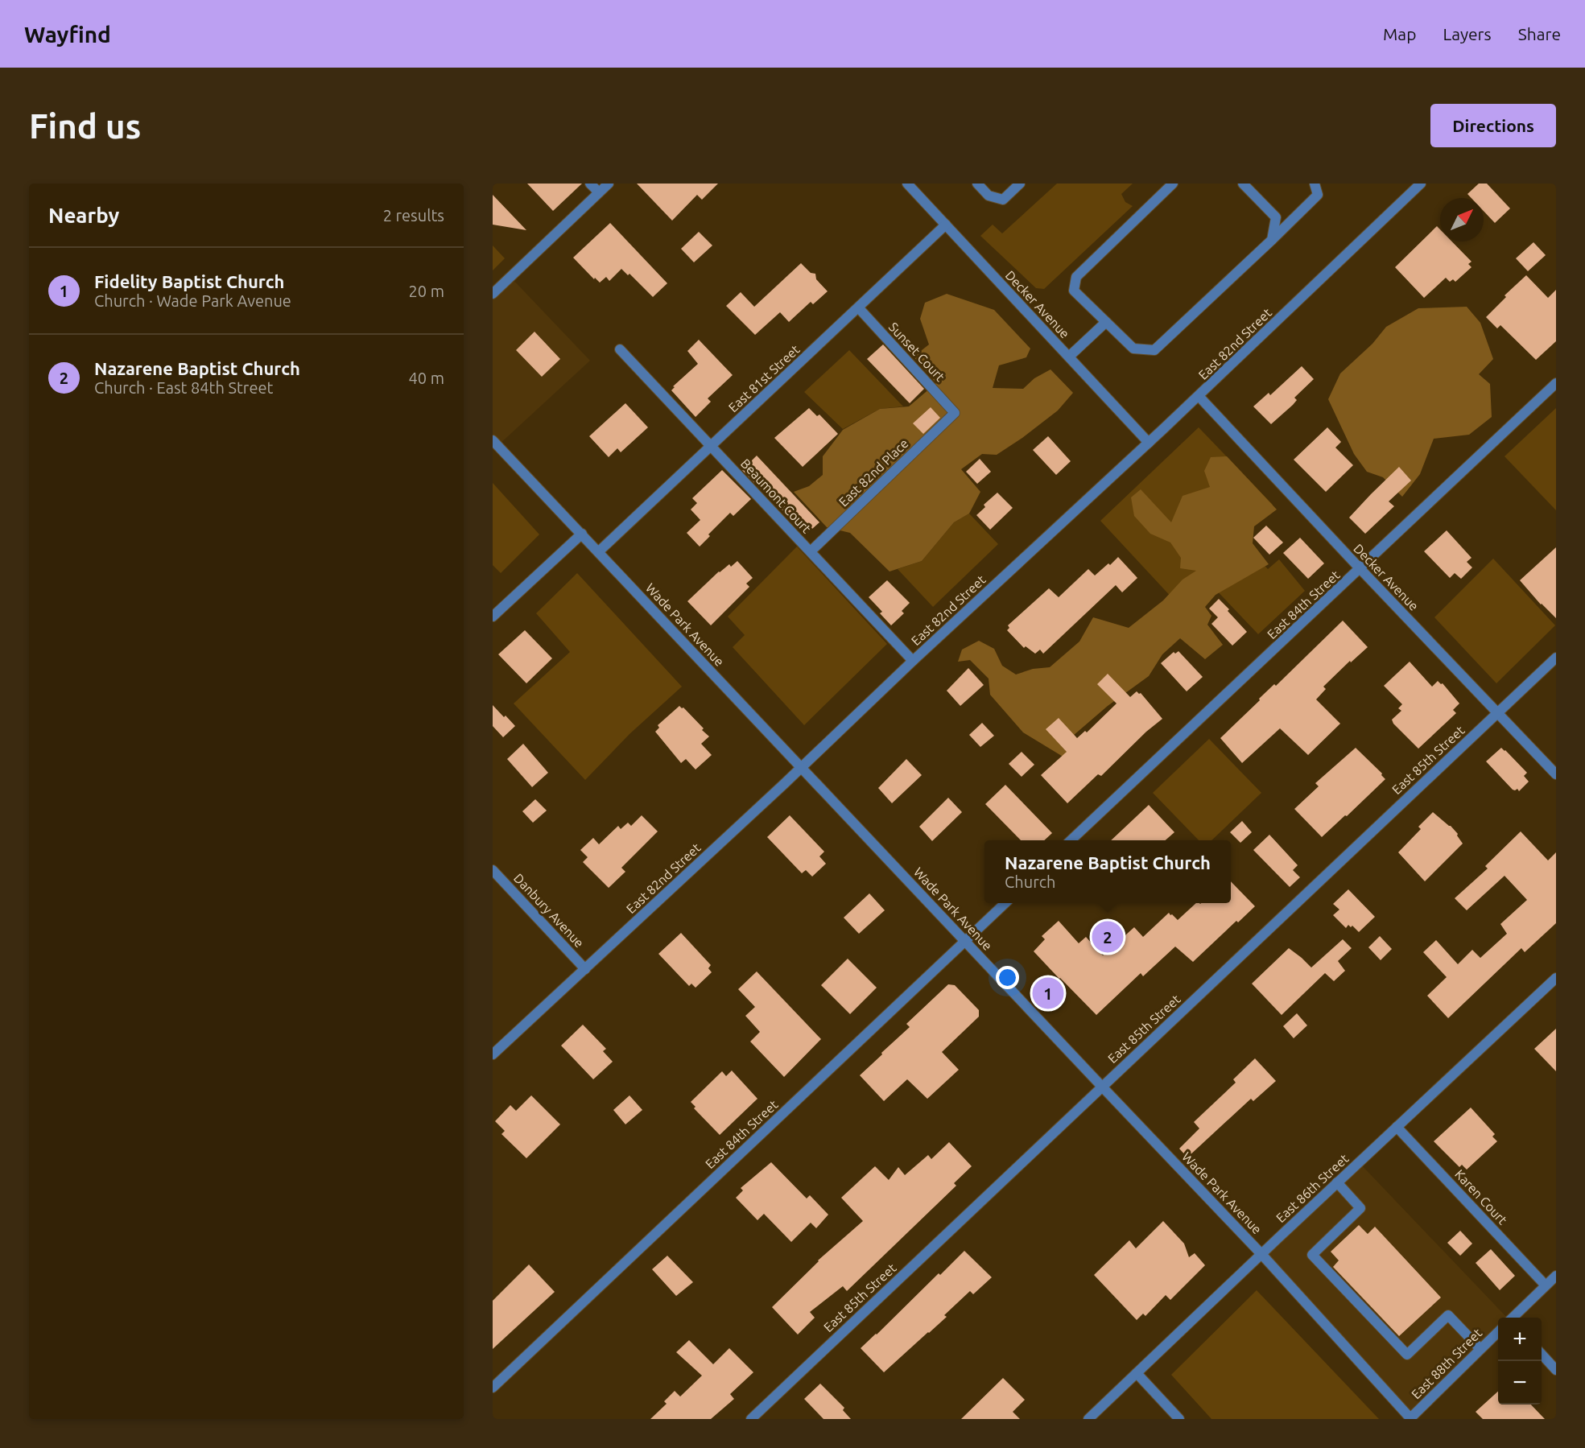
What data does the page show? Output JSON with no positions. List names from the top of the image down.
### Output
{
  "streets": {
    "street": [
      "Decker Avenue",
      "East 82nd Street",
      "Sunset Court",
      "East 81st Street",
      "East 82nd Place",
      "Beaumont Court",
      "East 84th Street",
      "Wade Park Avenue",
      "East 85th Street",
      "Danbury Avenue",
      "East 86th Street",
      "Karen Court",
      "East 88th Street"
    ]
  },
  "crossings": [
    ["Decker Avenue", "East 82nd Street"],
    ["Decker Avenue", "East 81st Street"],
    ["Decker Avenue", "East 84th Street"],
    ["Decker Avenue", "East 85th Street"],
    ["East 82nd Street", "Beaumont Court"],
    ["East 82nd Street", "Wade Park Avenue"],
    ["East 82nd Street", "Danbury Avenue"],
    ["Sunset Court", "East 81st Street"],
    ["Sunset Court", "East 82nd Place"],
    ["East 81st Street", "Beaumont Court"],
    ["East 81st Street", "Wade Park Avenue"],
    ["East 82nd Place", "Beaumont Court"],
    ["East 84th Street", "Wade Park Avenue"],
    ["Wade Park Avenue", "East 85th Street"],
    ["Wade Park Avenue", "East 86th Street"],
    ["Wade Park Avenue", "East 88th Street"],
    ["East 86th Street", "Karen Court"]
  ],
  "north": "top right",
  "page": {
    "header": "Wayfind",
    "nav": ["Map", "Layers", "Share"],
    "buttons": "Directions",
    "title": "Find us",
    "heading": ["Nearby", "2 results"],
    "list": [
      {
        "mark": "1",
        "name": "Fidelity Baptist Church",
        "note": "Church · Wade Park Avenue",
        "value": "20 m"
      },
      {
        "mark": "2",
        "name": "Nazarene Baptist Church",
        "note": "Church · East 84th Street",
        "value": "40 m"
      }
    ],
    "popup": ["Nazarene Baptist Church", "Church"],
    "pins": ["2", "1"],
    "map_buttons": ["+", "−"]
  }
}
